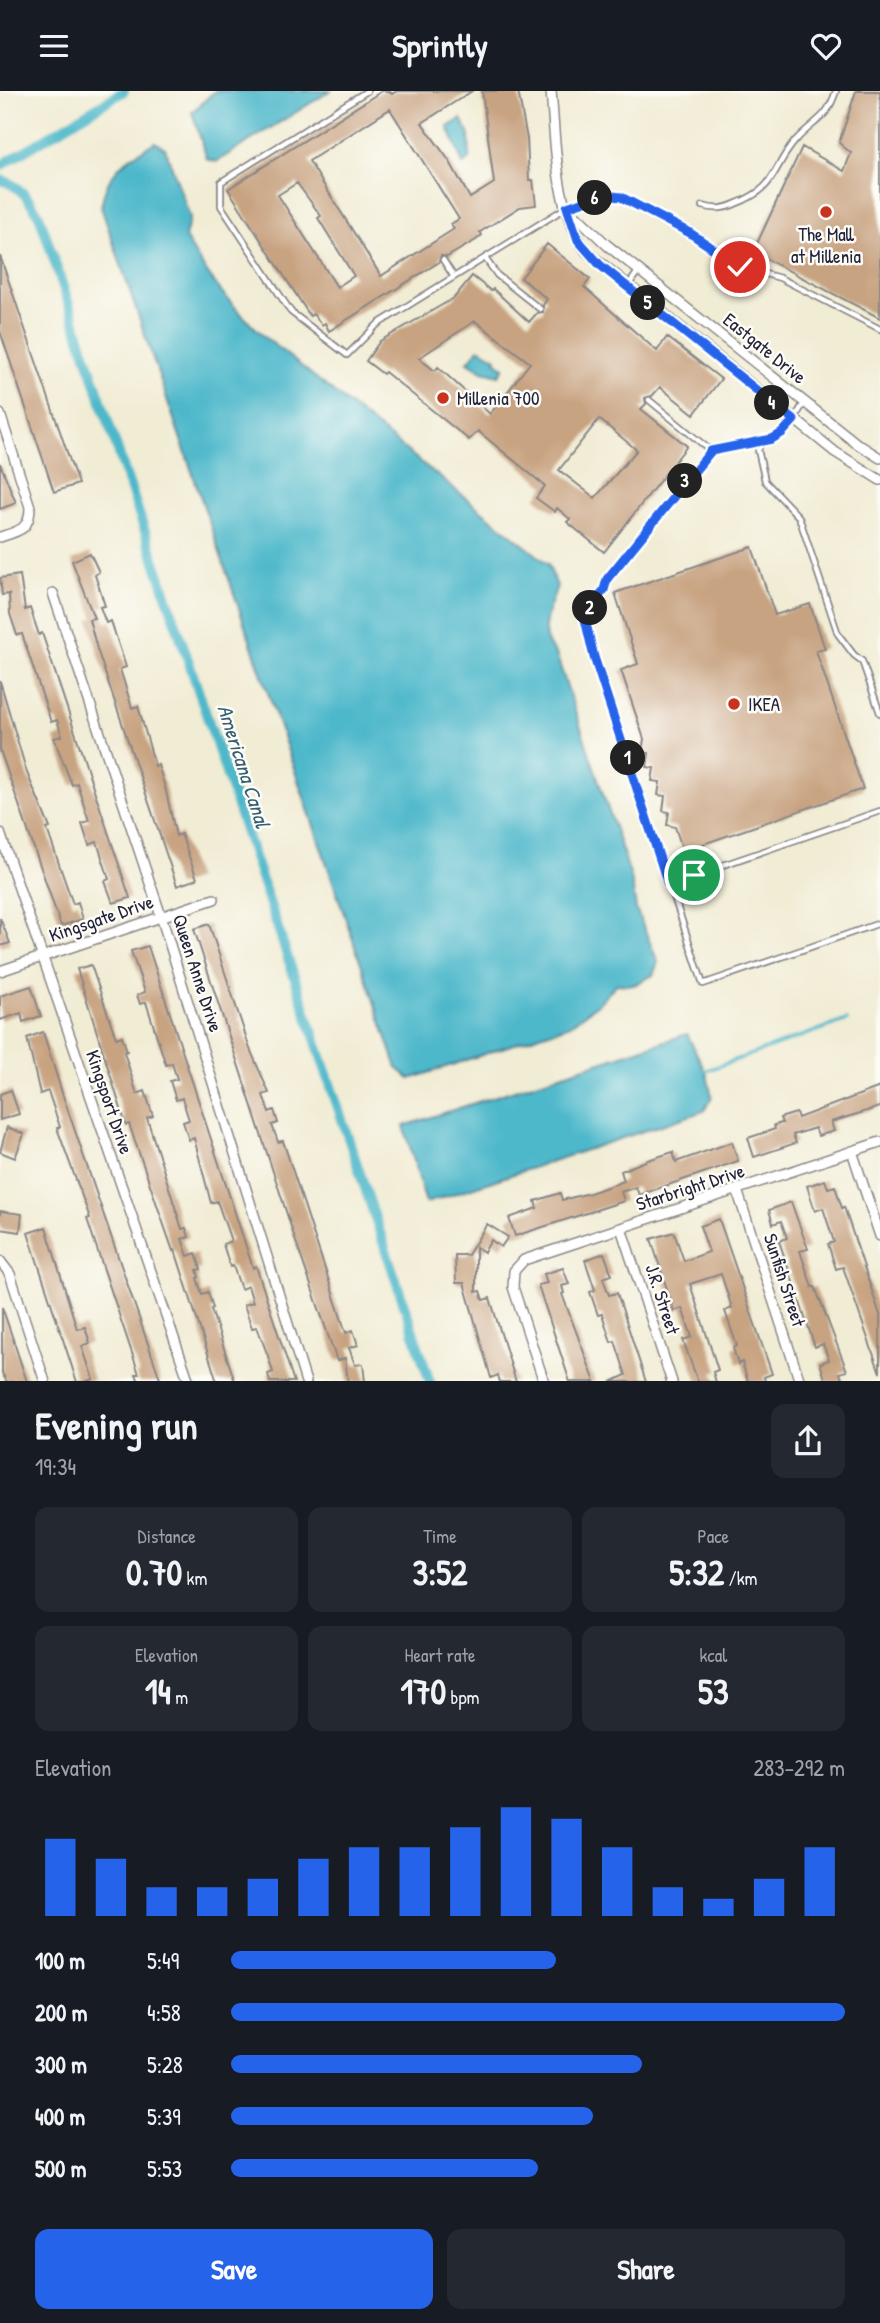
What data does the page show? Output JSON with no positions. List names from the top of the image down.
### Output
{
  "streets": {
    "street": [
      "Eastgate Drive",
      "Kingsgate Drive",
      "Queen Anne Drive",
      "Kingsport Drive",
      "Starbright Drive",
      "Sunfish Street",
      "J.R. Street"
    ]
  },
  "crossings": [
    ["Kingsgate Drive", "Queen Anne Drive"],
    ["Kingsgate Drive", "Kingsport Drive"],
    ["Starbright Drive", "Sunfish Street"],
    ["Starbright Drive", "J.R. Street"]
  ],
  "water": ["Americana Canal"],
  "places": ["The Mall at Millenia", "Millenia 700", "IKEA"],
  "page": {
    "header": "Sprintly",
    "pins": [
      "6",
      "5",
      "4",
      "3",
      "2",
      "1"
    ],
    "heading": ["Evening run", "19:34"],
    "stats": [
      ["Distance", "0.70 km"],
      ["Time", "3:52"],
      ["Pace", "5:32 /km"],
      ["Elevation", "14 m"],
      ["Heart rate", "170 bpm"],
      ["kcal", "53"]
    ],
    "chart": ["Elevation", "283–292 m"],
    "list": [
      {
        "name": "100 m",
        "note": "5:49"
      },
      {
        "name": "200 m",
        "note": "4:58"
      },
      {
        "name": "300 m",
        "note": "5:28"
      },
      {
        "name": "400 m",
        "note": "5:39"
      },
      {
        "name": "500 m",
        "note": "5:53"
      }
    ],
    "buttons": ["Save", "Share"]
  }
}
